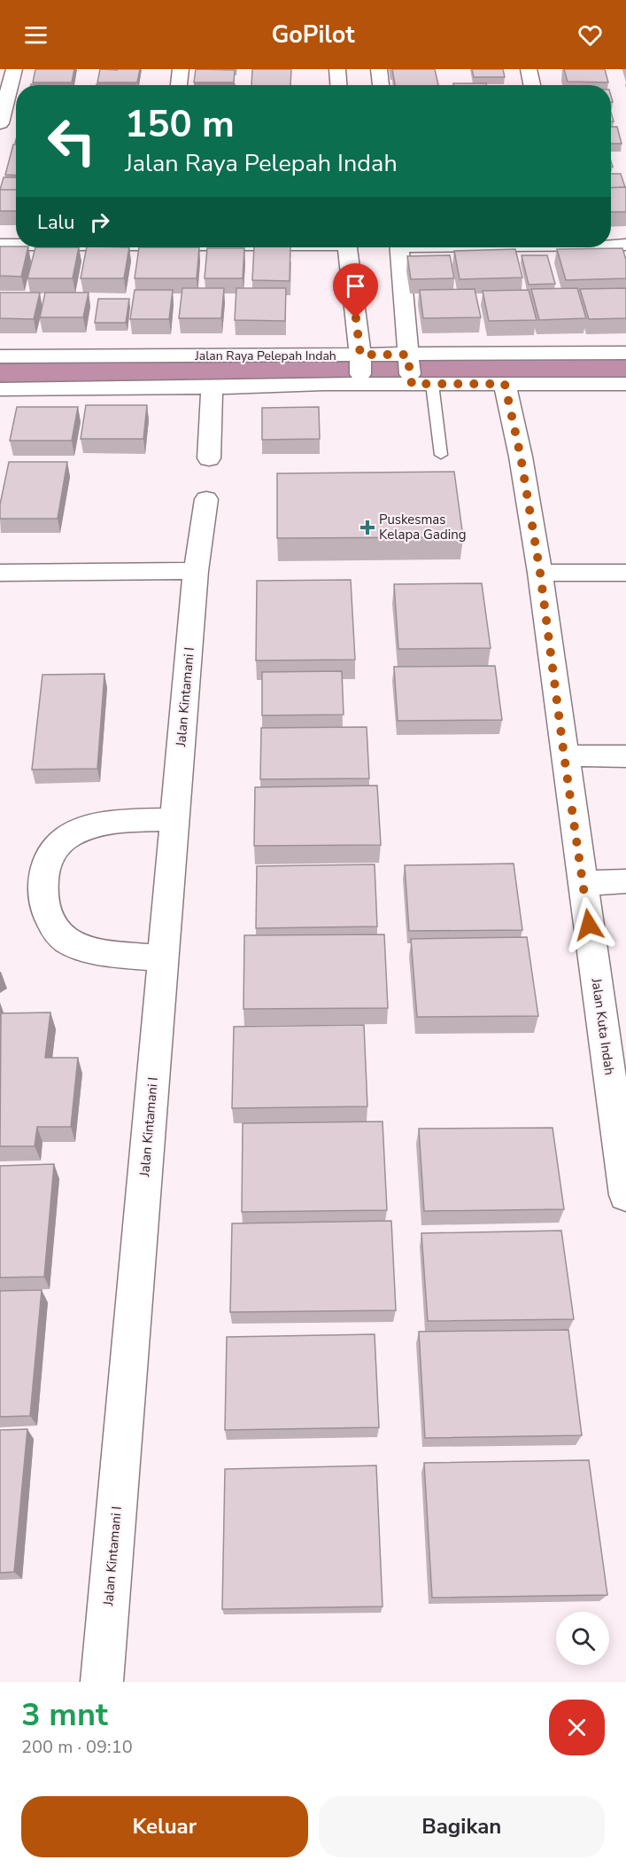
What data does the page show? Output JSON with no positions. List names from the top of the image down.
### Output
{
  "streets": {
    "street": ["Jalan Raya Pelepah Indah", "Jalan Kintamani I", "Jalan Kuta Indah"]
  },
  "crossings": [
    ["Jalan Raya Pelepah Indah", "Jalan Kuta Indah"]
  ],
  "places": {
    "health": ["Puskesmas Kelapa Gading"]
  },
  "page": {
    "header": "GoPilot",
    "turn": ["150 m", "Jalan Raya Pelepah Indah"],
    "then": "Lalu",
    "heading": ["3 mnt", "200 m · 09:10"],
    "buttons": ["Keluar", "Bagikan"]
  }
}
